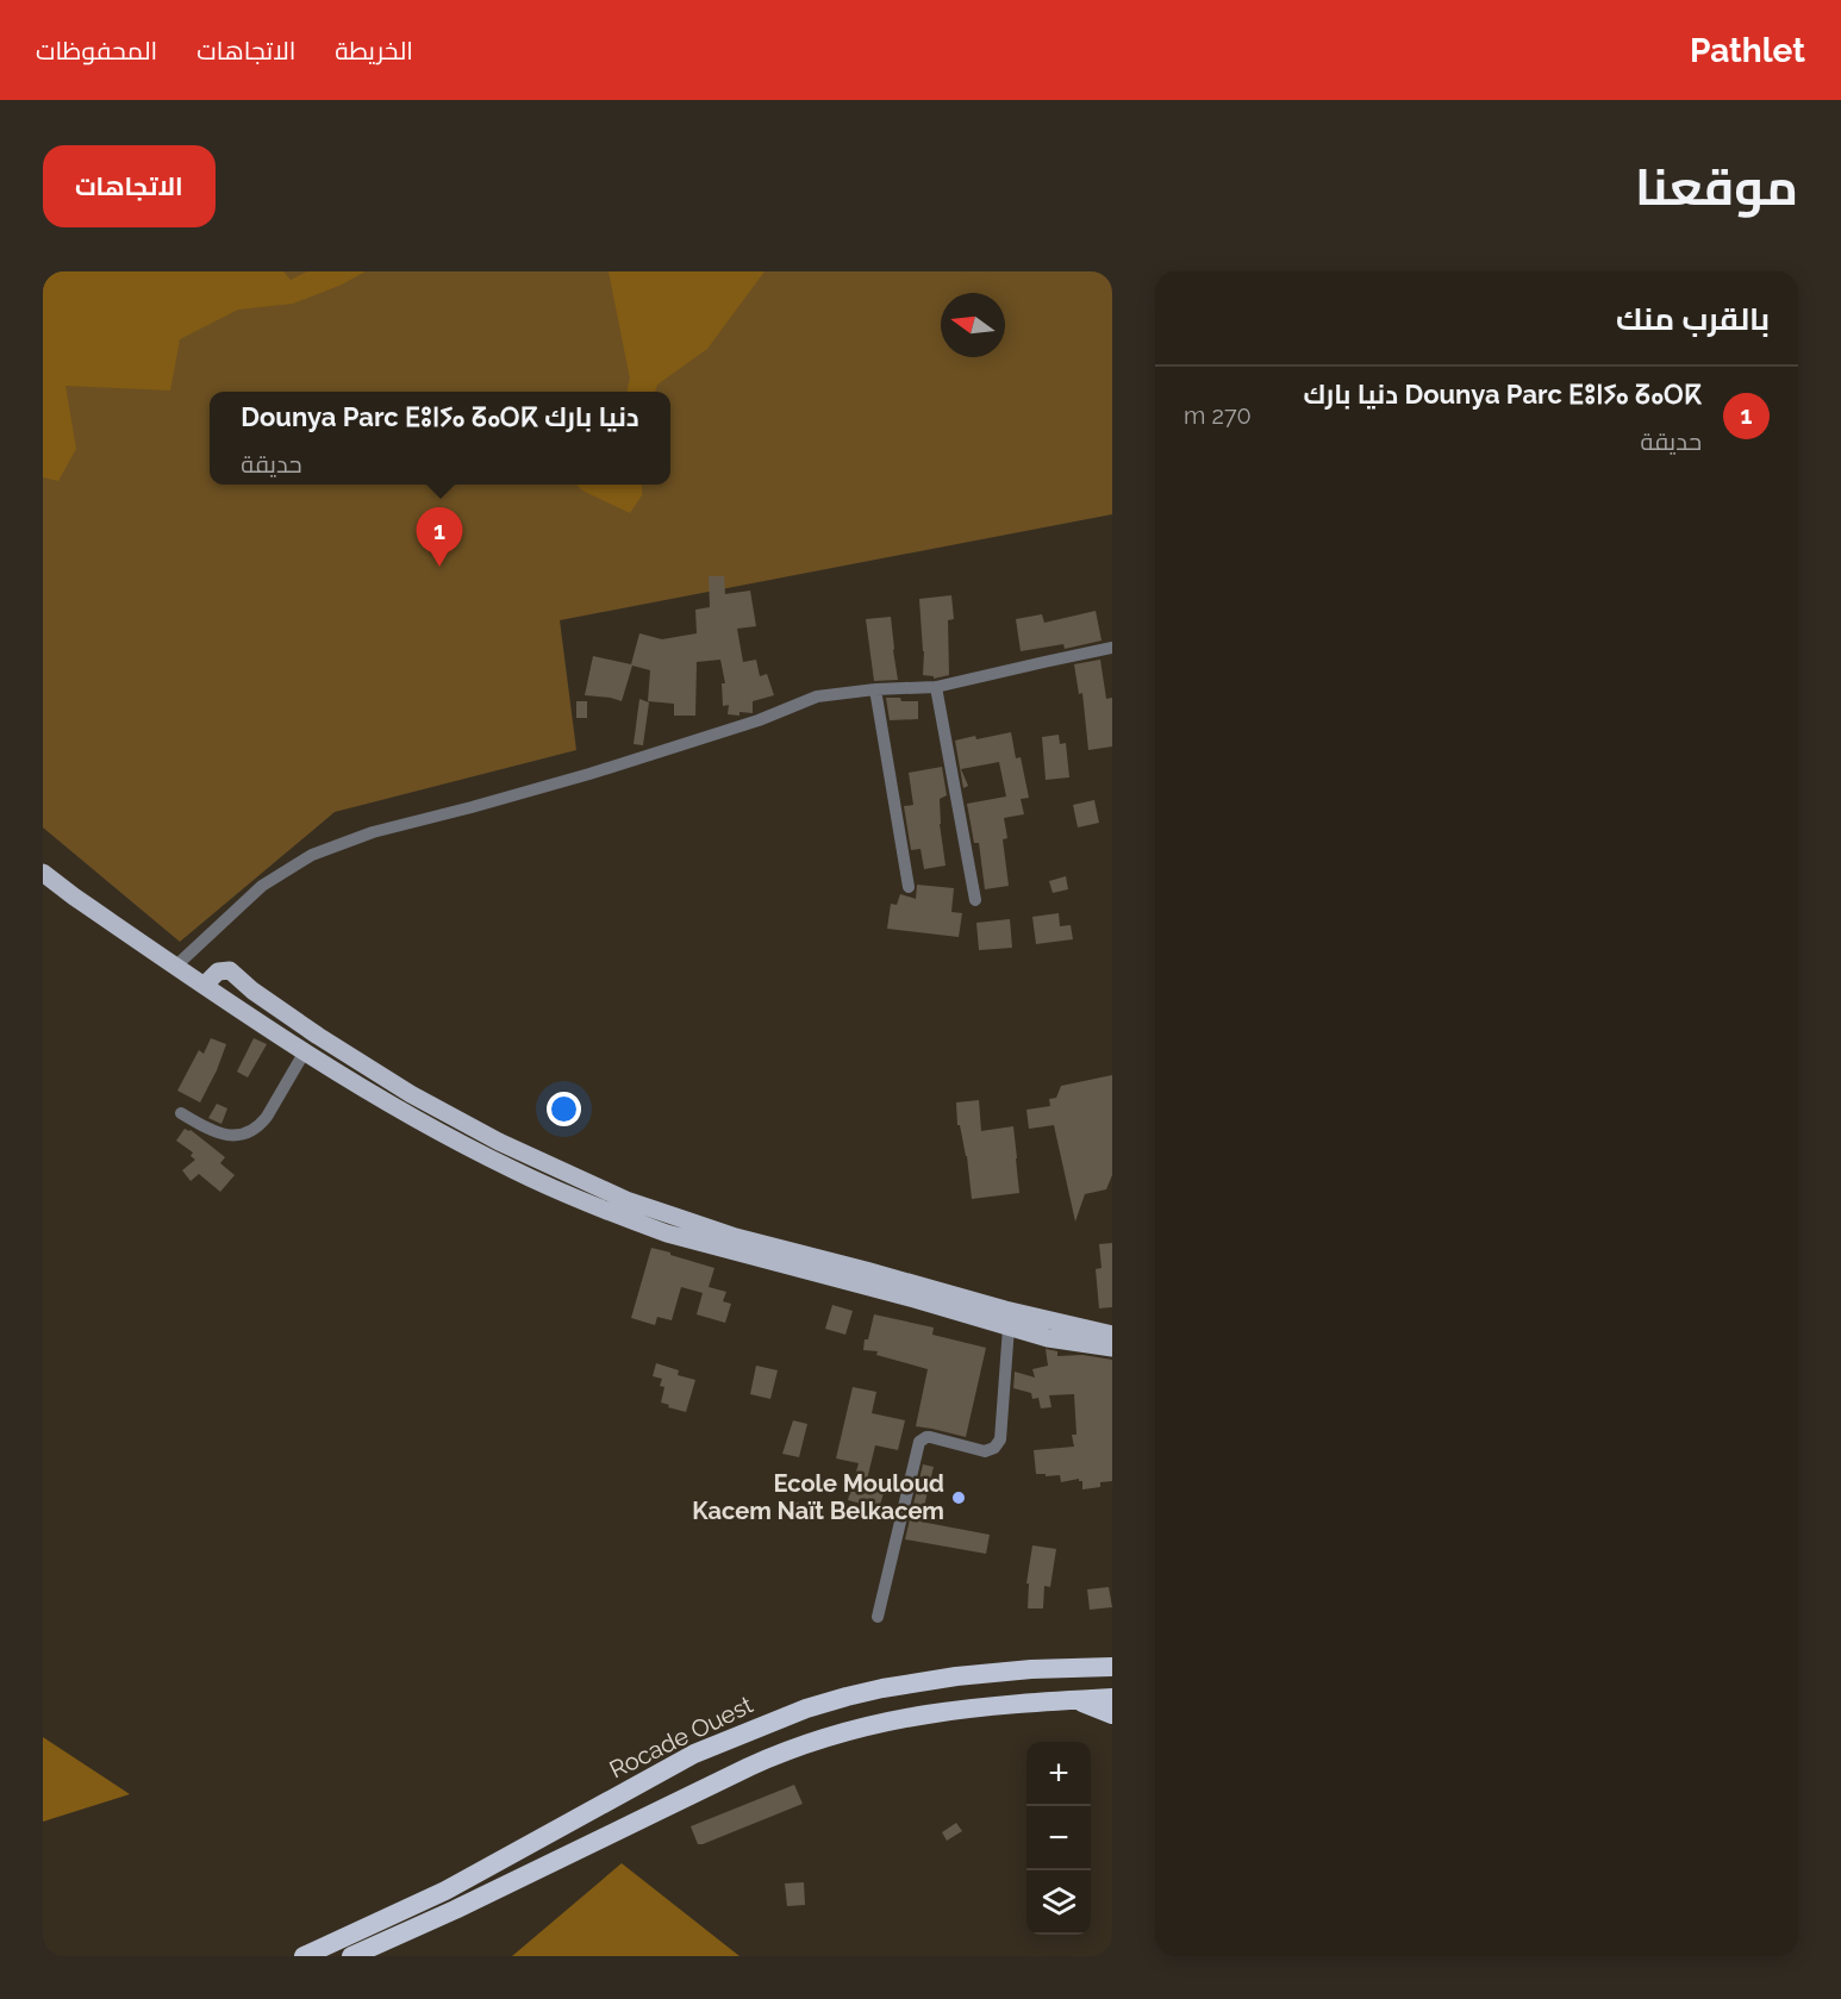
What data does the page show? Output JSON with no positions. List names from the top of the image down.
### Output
{
  "streets": {
    "highway": ["Rocade Ouest"]
  },
  "places": ["Ecole Mouloud Kacem Naït Belkacem"],
  "north": "left",
  "page": {
    "header": "Pathlet",
    "nav": ["الخريطة", "الاتجاهات", "المحفوظات"],
    "title": "موقعنا",
    "buttons": "الاتجاهات",
    "heading": "بالقرب منك",
    "list": [
      {
        "mark": "1",
        "name": "Dounya Parc ⴹⵓⵏⵢⴰ ⵒⴰⵔⴽ دنيا بارك",
        "note": "حديقة",
        "value": "270 m"
      }
    ],
    "popup": ["Dounya Parc ⴹⵓⵏⵢⴰ ⵒⴰⵔⴽ دنيا بارك", "حديقة"],
    "pins": "1",
    "map_buttons": ["+", "−"]
  }
}
